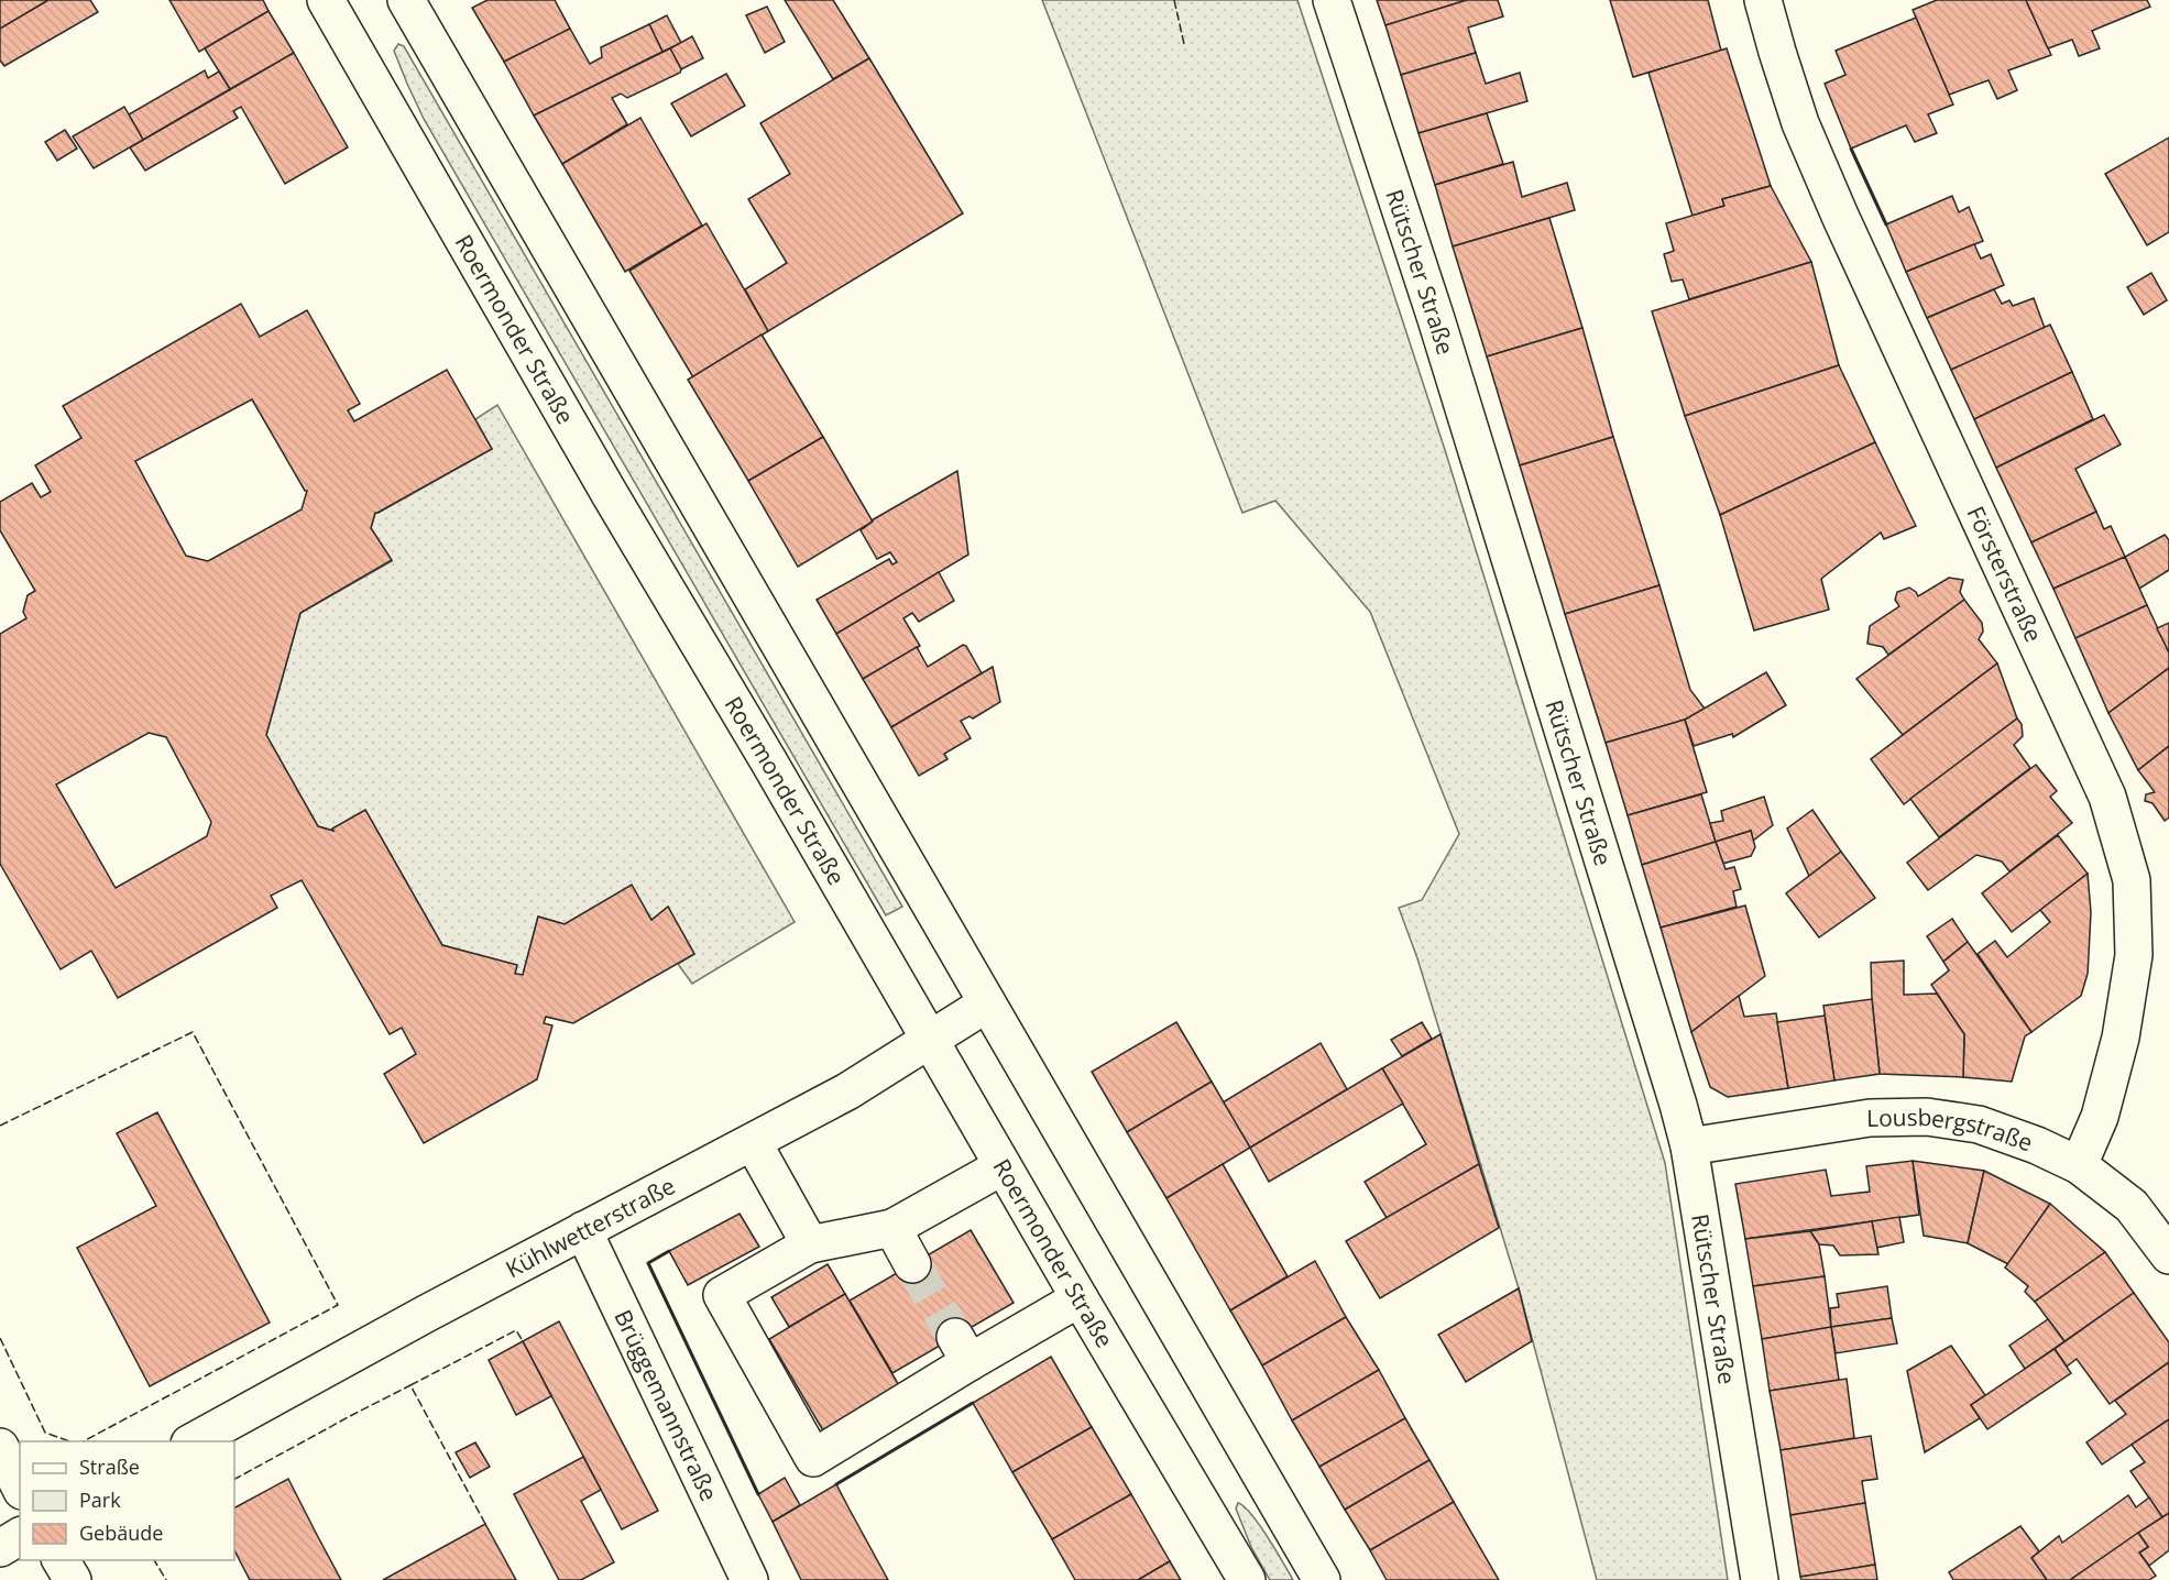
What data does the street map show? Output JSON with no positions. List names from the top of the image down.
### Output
{
  "streets": {
    "street": [
      "Rütscher Straße",
      "Roermonder Straße",
      "Försterstraße",
      "Lousbergstraße",
      "Kühlwetterstraße",
      "Brüggemannstraße"
    ]
  },
  "crossings": [
    ["Rütscher Straße", "Lousbergstraße"],
    ["Roermonder Straße", "Kühlwetterstraße"],
    ["Försterstraße", "Lousbergstraße"],
    ["Kühlwetterstraße", "Brüggemannstraße"]
  ],
  "legend": ["Straße", "Park", "Gebäude"]
}
